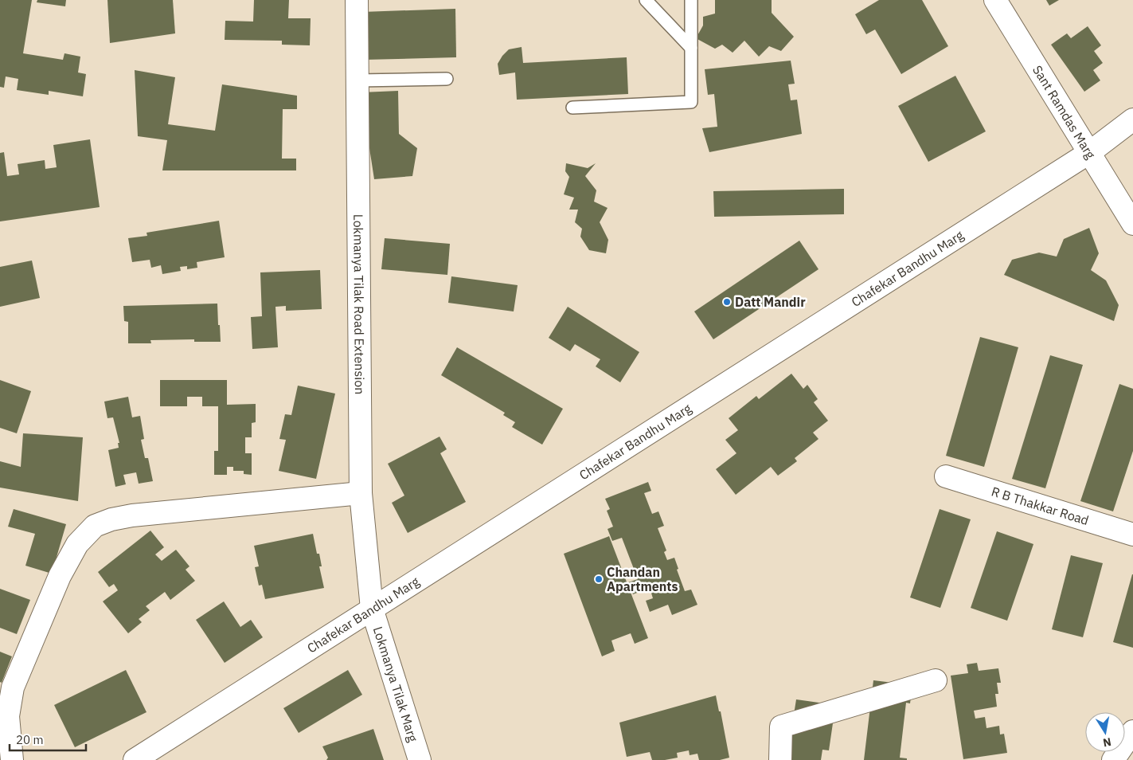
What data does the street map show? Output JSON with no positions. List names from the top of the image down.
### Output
{
  "streets": {
    "street": [
      "Sant Ramdas Marg",
      "Chafekar Bandhu Marg",
      "Lokmanya Tilak Road Extension",
      "R B Thakkar Road",
      "Lokmanya Tilak Marg"
    ]
  },
  "crossings": [
    ["Sant Ramdas Marg", "Chafekar Bandhu Marg"],
    ["Chafekar Bandhu Marg", "Lokmanya Tilak Road Extension"],
    ["Chafekar Bandhu Marg", "Lokmanya Tilak Marg"],
    ["Lokmanya Tilak Road Extension", "Lokmanya Tilak Marg"]
  ],
  "places": ["Datt Mandir", "Chandan Apartments"],
  "scale_bar": "20 m",
  "north": "bottom"
}
